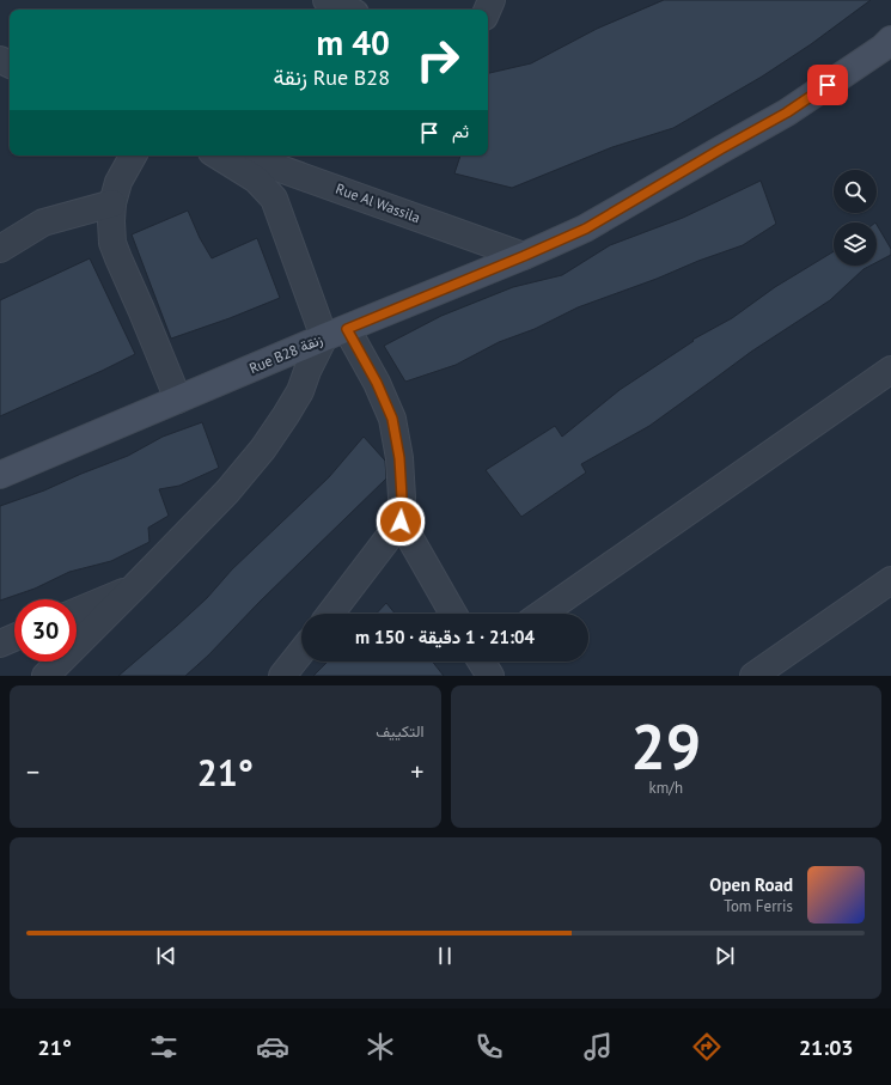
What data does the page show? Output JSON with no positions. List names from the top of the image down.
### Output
{
  "streets": {
    "street": ["Rue Al Wassila", "Rue B28 زنقة"]
  },
  "crossings": [
    ["Rue Al Wassila", "Rue B28 زنقة"]
  ],
  "page": {
    "turn": ["40 m", "Rue B28 زنقة"],
    "then": "ثم",
    "limit": "30",
    "trip": "21:04 · 1 دقيقة · 150 m",
    "tile": [
      ["29", "km/h"],
      "التكييف"
    ],
    "heat": ["−", "21°", "+"],
    "song": ["Open Road", "Tom Ferris"],
    "tabs": ["21:03", "21°"]
  }
}
